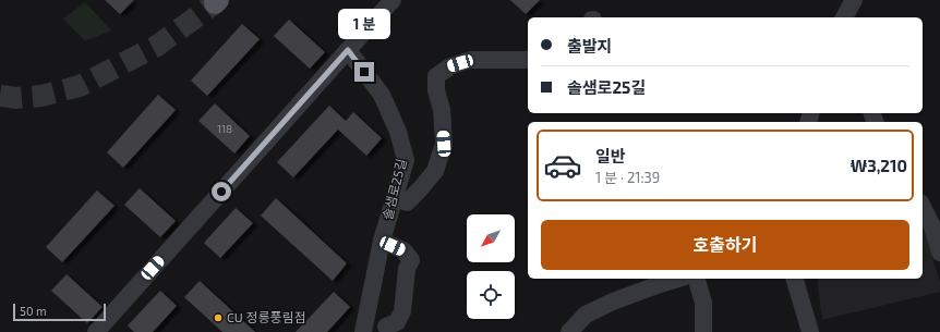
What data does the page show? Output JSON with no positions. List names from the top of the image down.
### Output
{
  "streets": {
    "street": ["솔샘로25길"]
  },
  "places": ["CU 정릉풍림점"],
  "house_numbers": ["118"],
  "scale_bar": "50 m",
  "north": "bottom left",
  "page": {
    "bubble": "1 분",
    "banner": ["출발지", "솔샘로25길"],
    "list": [
      {
        "name": "일반",
        "note": "1 분 · 21:39",
        "value": "₩3,210"
      }
    ],
    "buttons": "호출하기",
    "scale": "50 m"
  }
}
